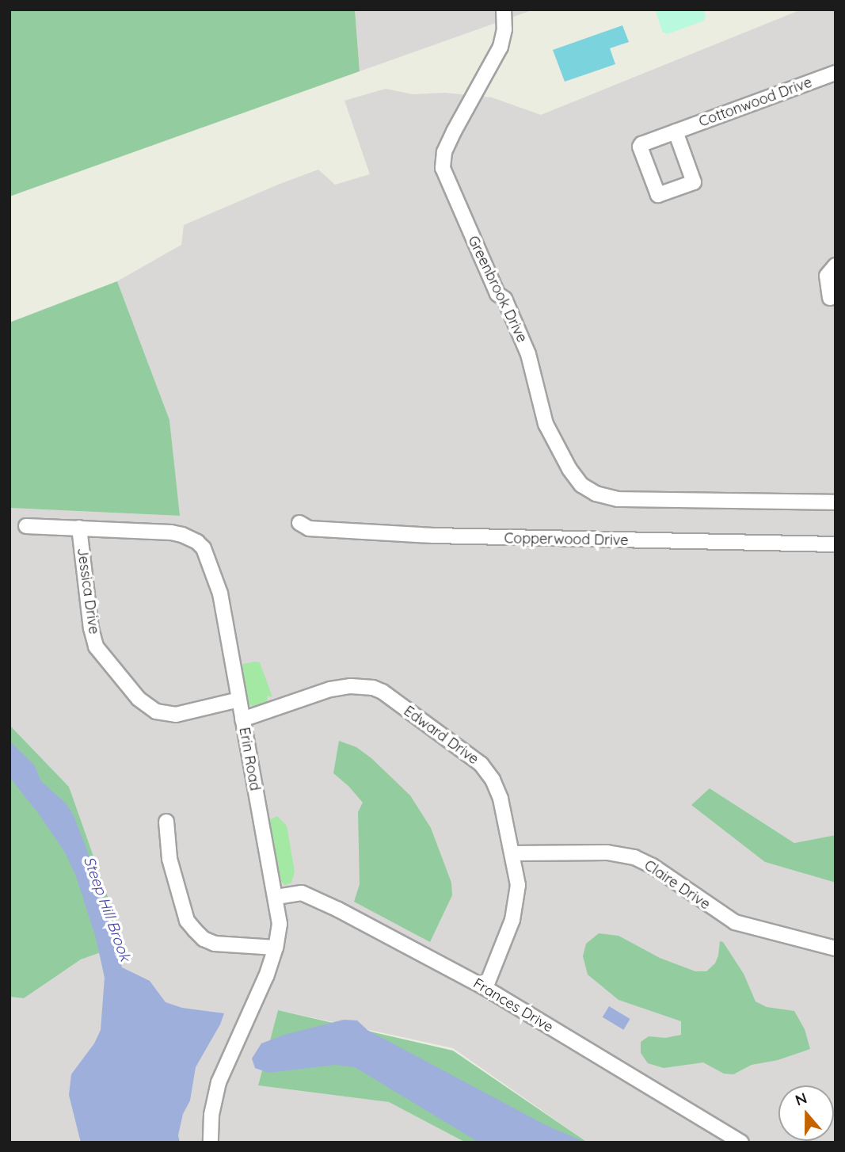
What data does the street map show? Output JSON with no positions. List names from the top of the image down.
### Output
{
  "streets": {
    "street": [
      "Cottonwood Drive",
      "Greenbrook Drive",
      "Copperwood Drive",
      "Jessica Drive",
      "Edward Drive",
      "Erin Road",
      "Claire Drive",
      "Frances Drive"
    ]
  },
  "crossings": [
    ["Jessica Drive", "Erin Road"],
    ["Edward Drive", "Erin Road"],
    ["Edward Drive", "Claire Drive"],
    ["Edward Drive", "Frances Drive"],
    ["Erin Road", "Frances Drive"]
  ],
  "water": ["Steep Hill Brook"],
  "north": "top"
}
